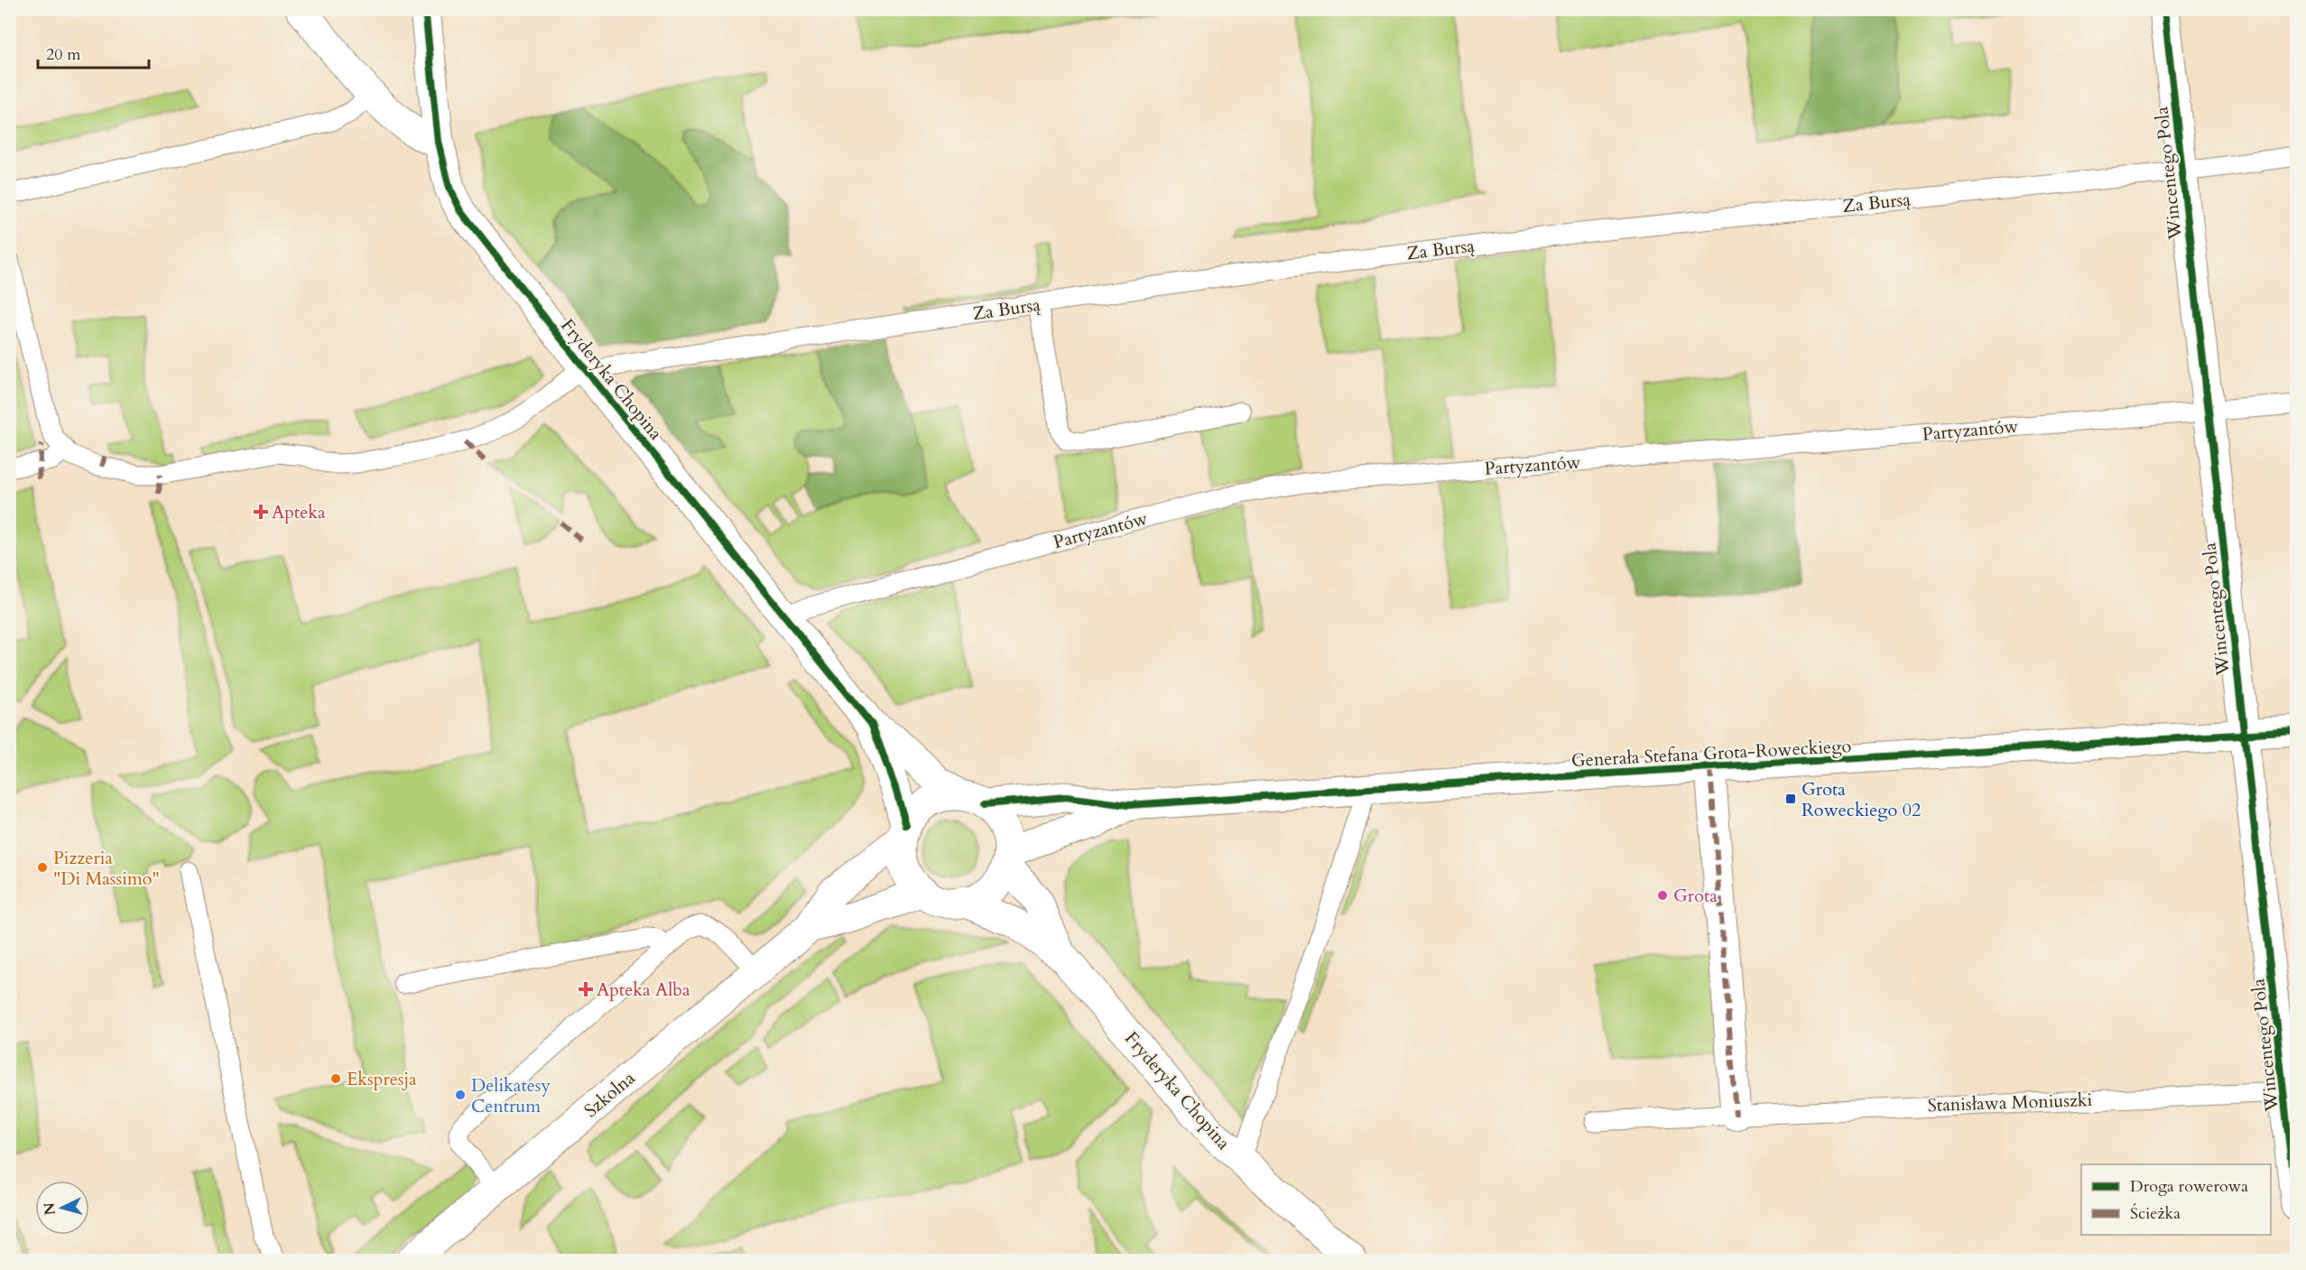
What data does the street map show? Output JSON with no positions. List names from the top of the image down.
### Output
{
  "streets": {
    "street": [
      "Wincentego Pola",
      "Fryderyka Chopina",
      "Generała Stefana Grota-Roweckiego",
      "Szkolna"
    ],
    "lane": ["Za Bursą", "Partyzantów", "Stanisława Moniuszki"]
  },
  "crossings": [
    ["Wincentego Pola", "Za Bursą"],
    ["Wincentego Pola", "Partyzantów"],
    ["Wincentego Pola", "Generała Stefana Grota-Roweckiego"],
    ["Wincentego Pola", "Stanisława Moniuszki"],
    ["Za Bursą", "Fryderyka Chopina"],
    ["Fryderyka Chopina", "Partyzantów"]
  ],
  "places": {
    "health": ["Apteka", "Apteka Alba"],
    "transit": ["Grota Roweckiego 02"],
    "other": [
      "Pizzeria \"Di Massimo\"",
      "Grota",
      "Ekspresja",
      "Delikatesy Centrum"
    ]
  },
  "legend": ["Droga rowerowa", "Ścieżka"],
  "scale_bar": "20 m",
  "north": "left"
}
